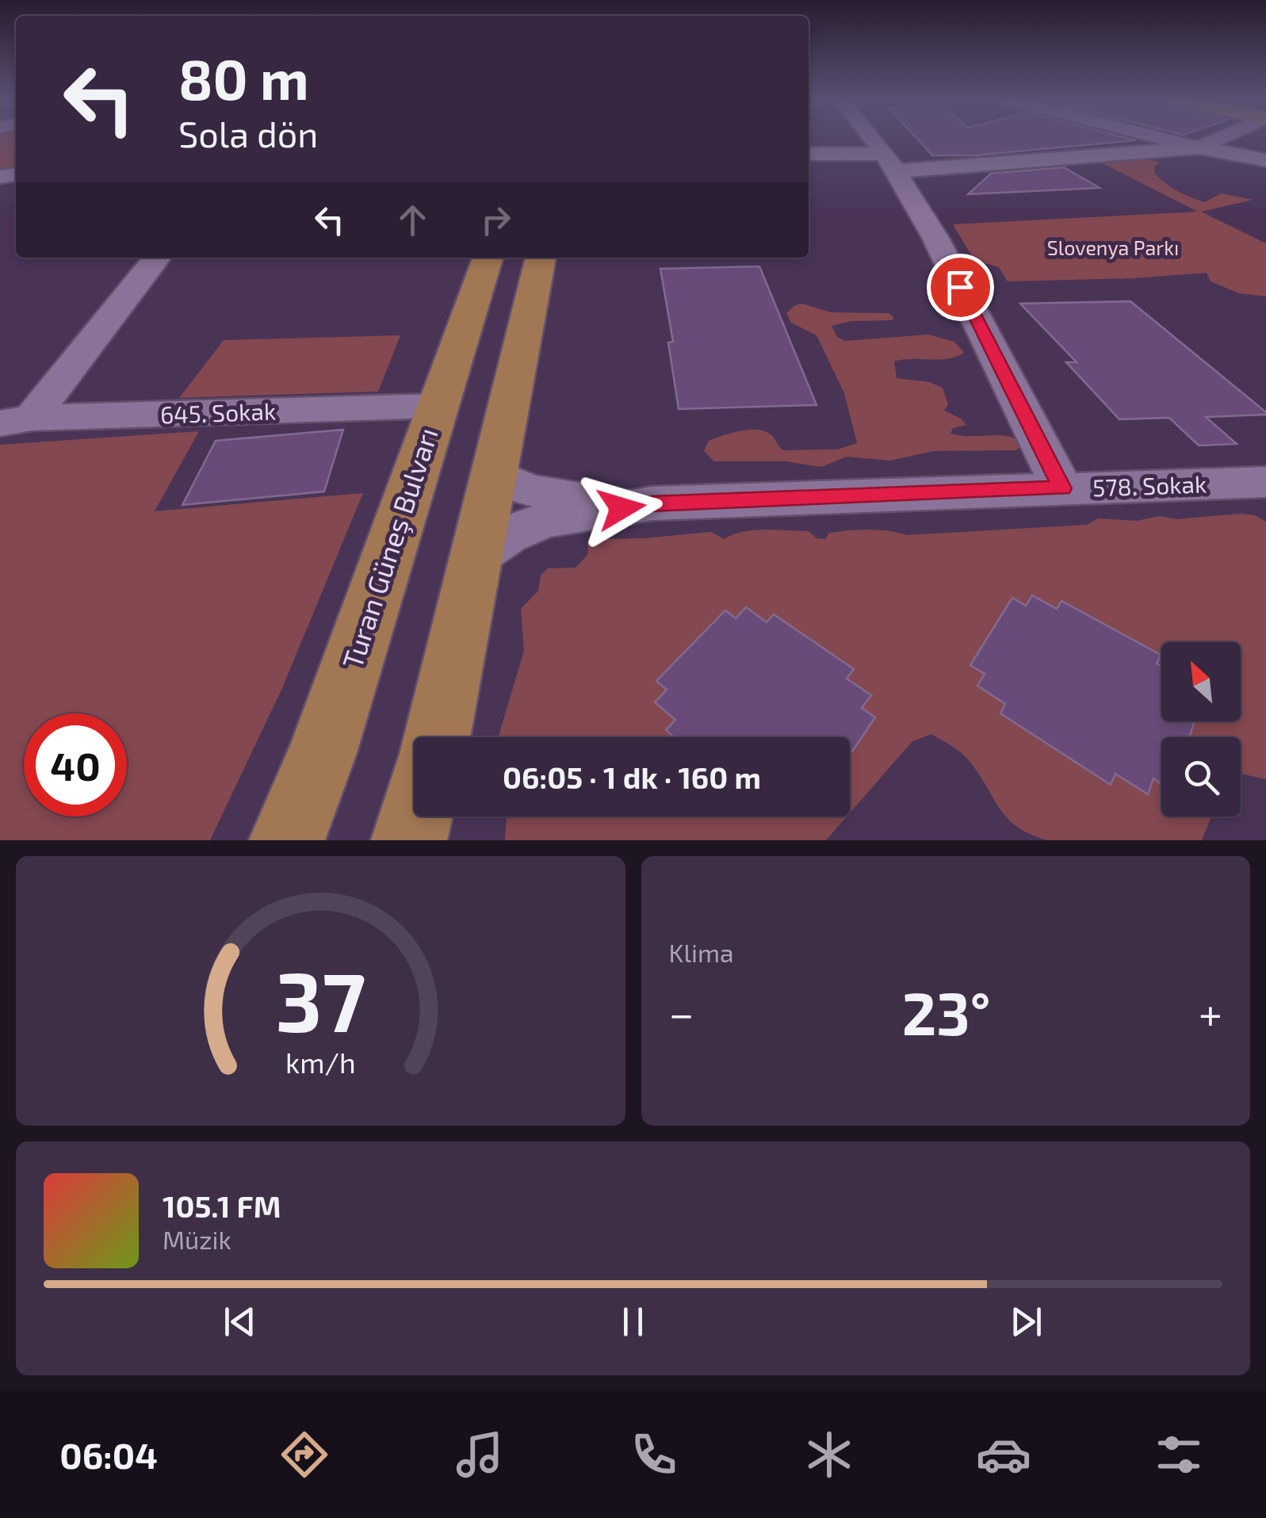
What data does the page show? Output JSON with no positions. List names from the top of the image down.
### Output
{
  "streets": {
    "main road": ["Turan Güneş Bulvarı"],
    "street": ["645. Sokak", "578. Sokak"]
  },
  "crossings": [
    ["645. Sokak", "Turan Güneş Bulvarı"]
  ],
  "parks": ["Slovenya Parkı"],
  "north": "top left",
  "page": {
    "turn": ["80 m", "Sola dön"],
    "limit": "40",
    "trip": "06:05 · 1 dk · 160 m",
    "tile": "Klima",
    "heat": ["−", "23°", "+"],
    "song": ["105.1 FM", "Müzik"],
    "tabs": "06:04",
    "gauge": ["37", "km/h"]
  }
}
